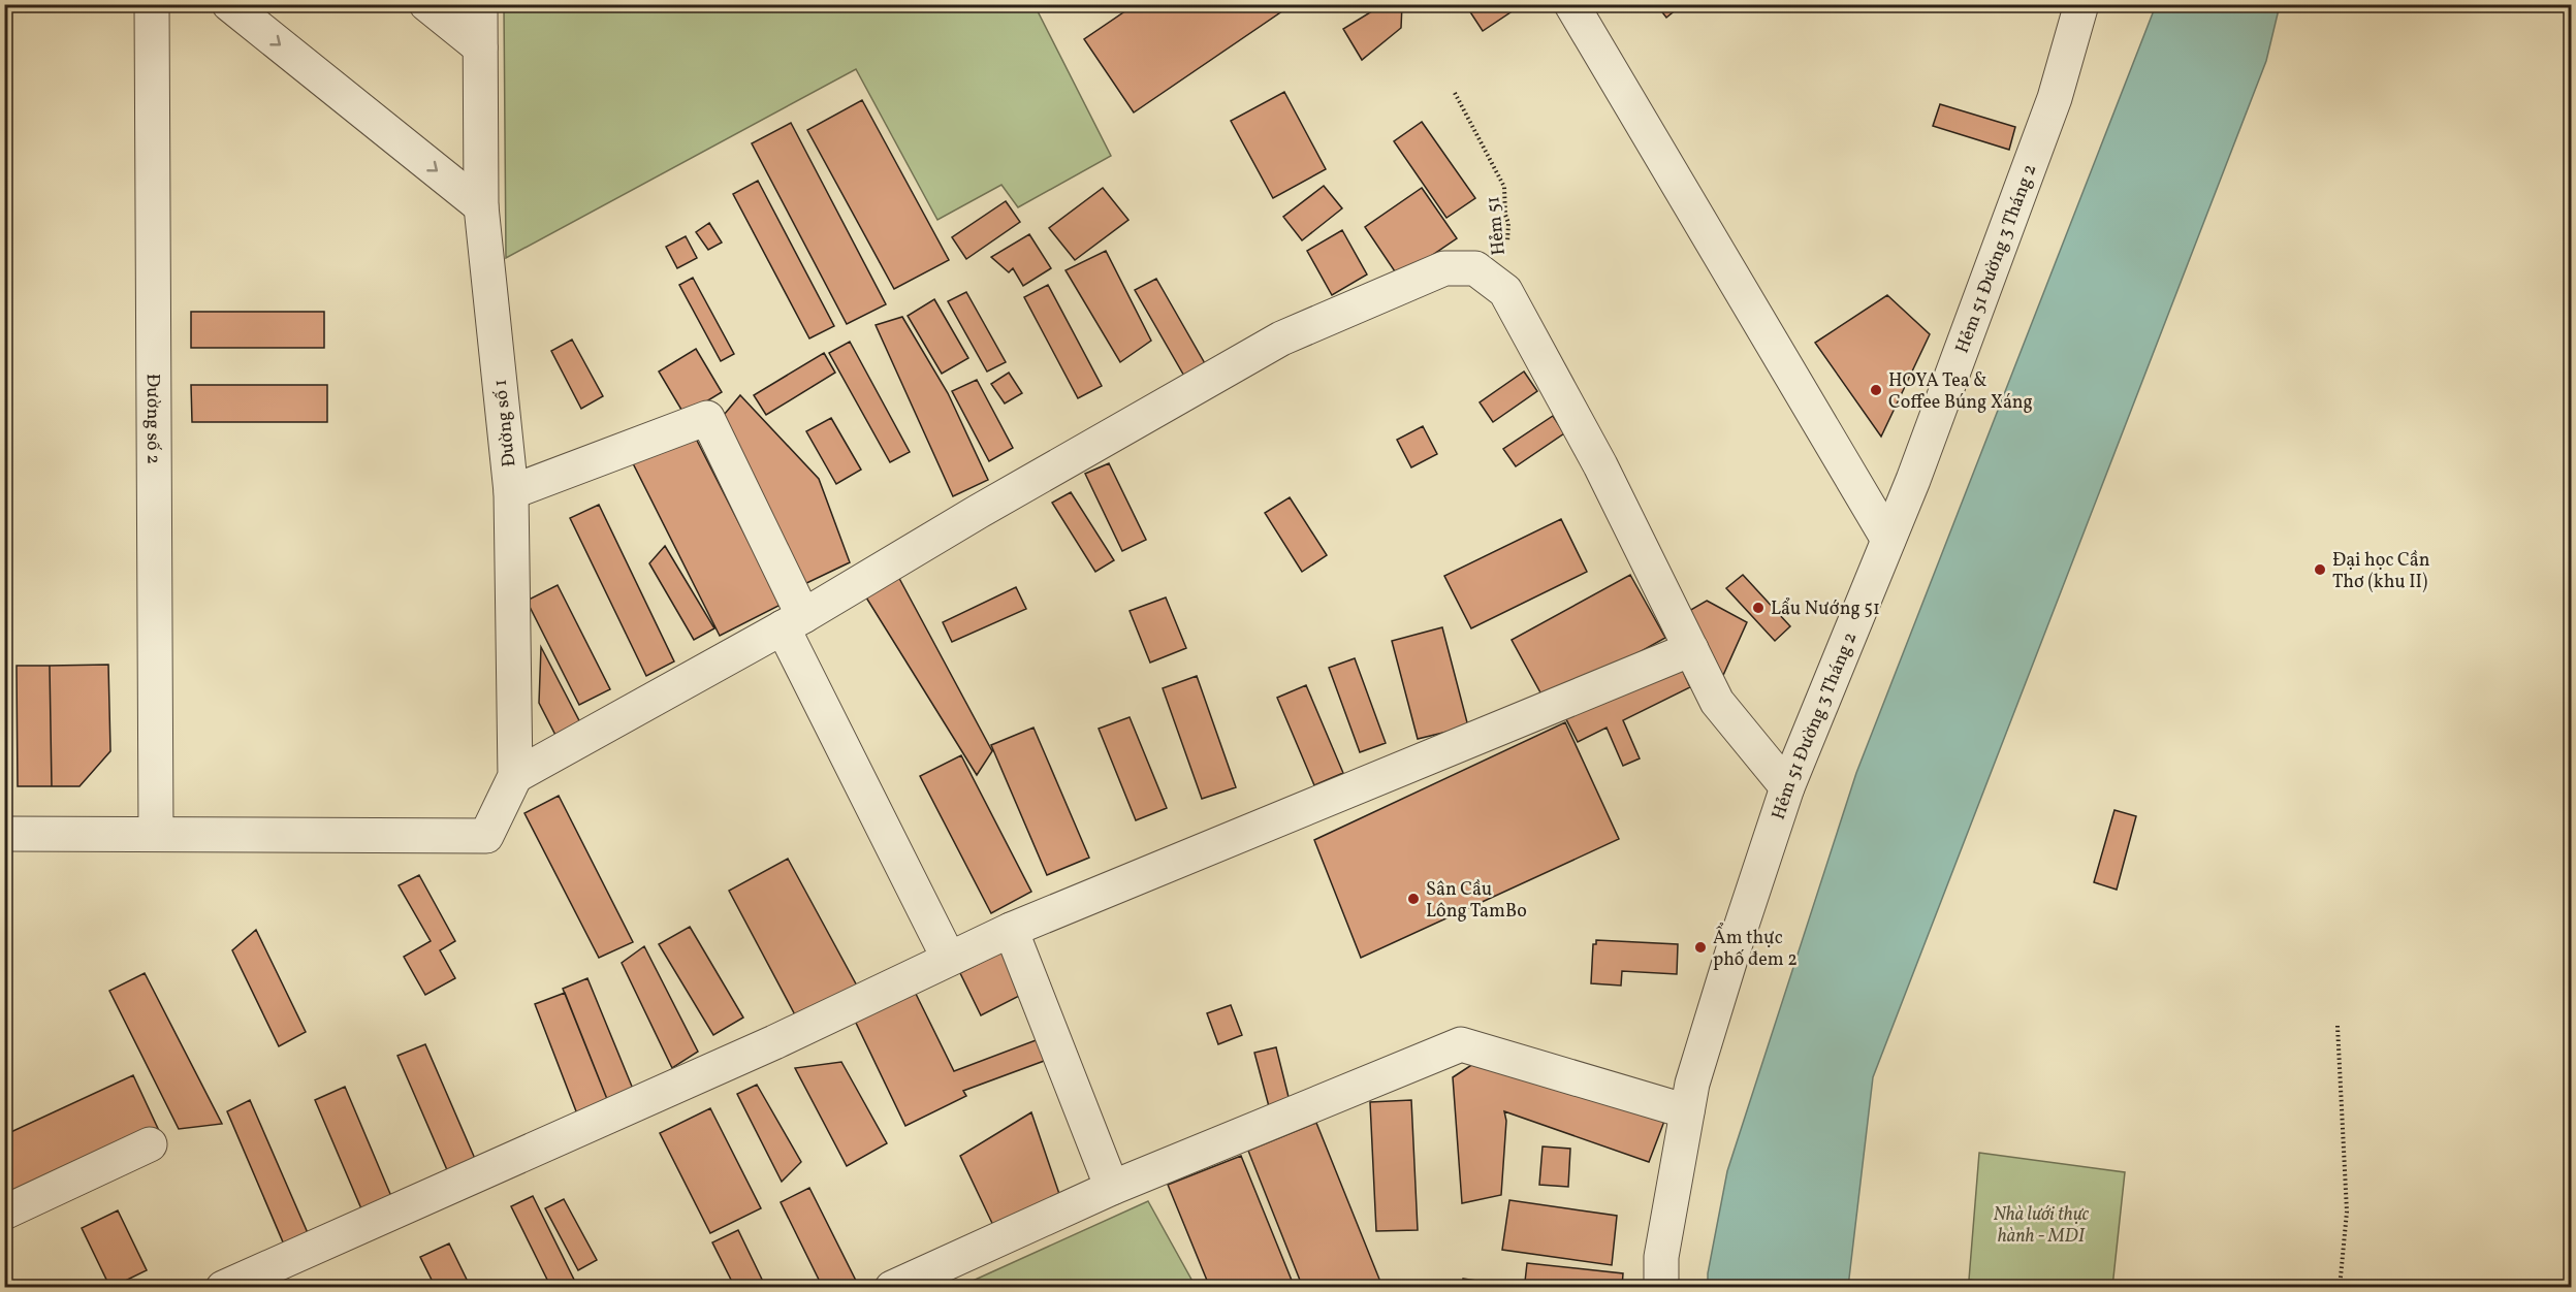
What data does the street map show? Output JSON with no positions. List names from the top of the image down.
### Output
{
  "streets": {
    "street": ["Hẻm 51 Đường 3 Tháng 2", "Đường số 2", "Đường số 1"],
    "path": ["Hẻm 51"]
  },
  "crossings": [
    ["Đường số 2", "Đường số 1"]
  ],
  "parks": ["Nhà lưới thực hành - MDI"],
  "places": [
    "HOYA Tea & Coffee Búng Xáng",
    "Đại học Cần Thơ (khu II)",
    "Lẩu Nướng 51",
    "Sân Cầu Lông TamBo",
    "Ẩm thực phố đem 2"
  ]
}
